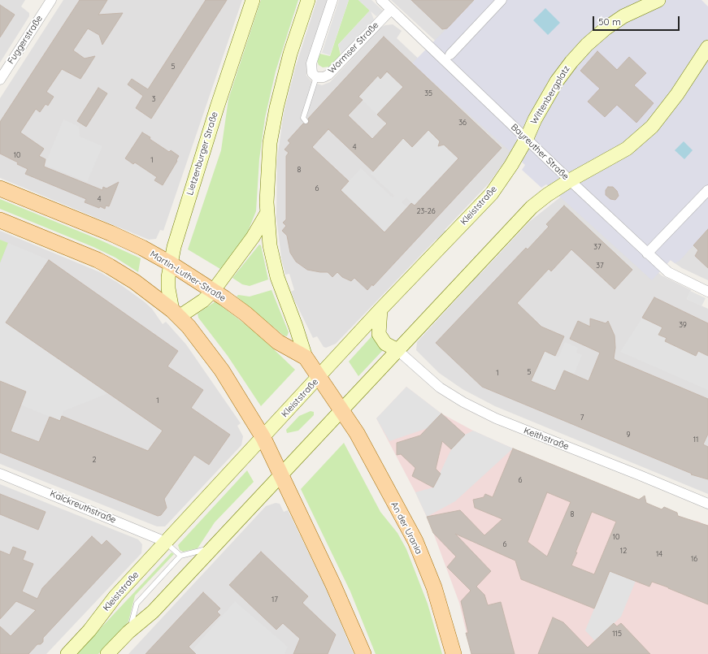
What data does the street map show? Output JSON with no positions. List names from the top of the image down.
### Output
{
  "streets": {
    "main road": [
      "Wittenbergplatz",
      "Lietzenburger Straße",
      "Kleiststraße",
      "Martin-Luther-Straße",
      "An der Urania"
    ],
    "street": [
      "Fuggerstraße",
      "Wormser Straße",
      "Bayreuther Straße",
      "Keithstraße",
      "Kalckreuthstraße"
    ]
  },
  "crossings": [
    ["Wormser Straße", "Bayreuther Straße"],
    ["Wittenbergplatz", "Bayreuther Straße"],
    ["Wittenbergplatz", "Kleiststraße"],
    ["Bayreuther Straße", "Kleiststraße"],
    ["Lietzenburger Straße", "Martin-Luther-Straße"],
    ["Kleiststraße", "Martin-Luther-Straße"],
    ["Kleiststraße", "Kalckreuthstraße"],
    ["Martin-Luther-Straße", "An der Urania"]
  ],
  "house_numbers": [
    "5",
    "35",
    "3",
    "36",
    "4",
    "10",
    "1",
    "8",
    "6",
    "4",
    "23-26",
    "37",
    "37",
    "39",
    "5",
    "1",
    "1",
    "7",
    "9",
    "11",
    "2",
    "6",
    "8",
    "10",
    "6",
    "12",
    "14",
    "16",
    "17",
    "115"
  ],
  "scale_bar": "50 m"
}
